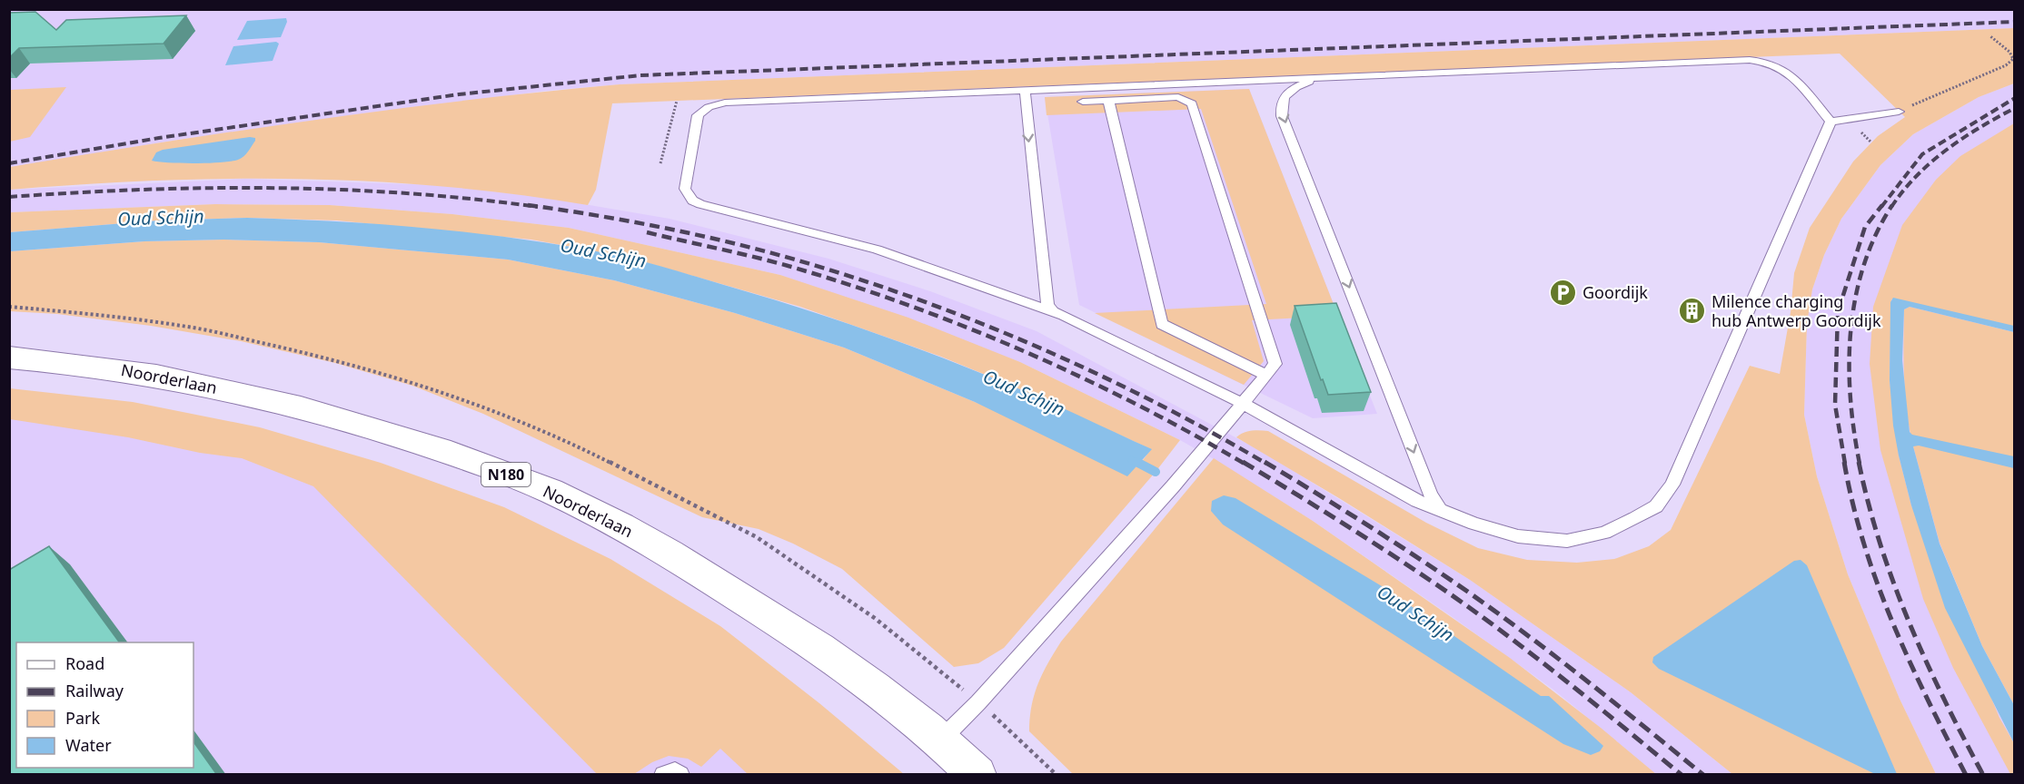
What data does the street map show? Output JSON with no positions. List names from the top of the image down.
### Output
{
  "streets": {
    "main road": ["Noorderlaan", "N180"]
  },
  "water": ["Oud Schijn"],
  "places": {
    "parking": ["Goordijk"],
    "building": ["Milence charging hub Antwerp Goordijk"]
  },
  "legend": [
    "Road",
    "Railway",
    "Park",
    "Water"
  ]
}
